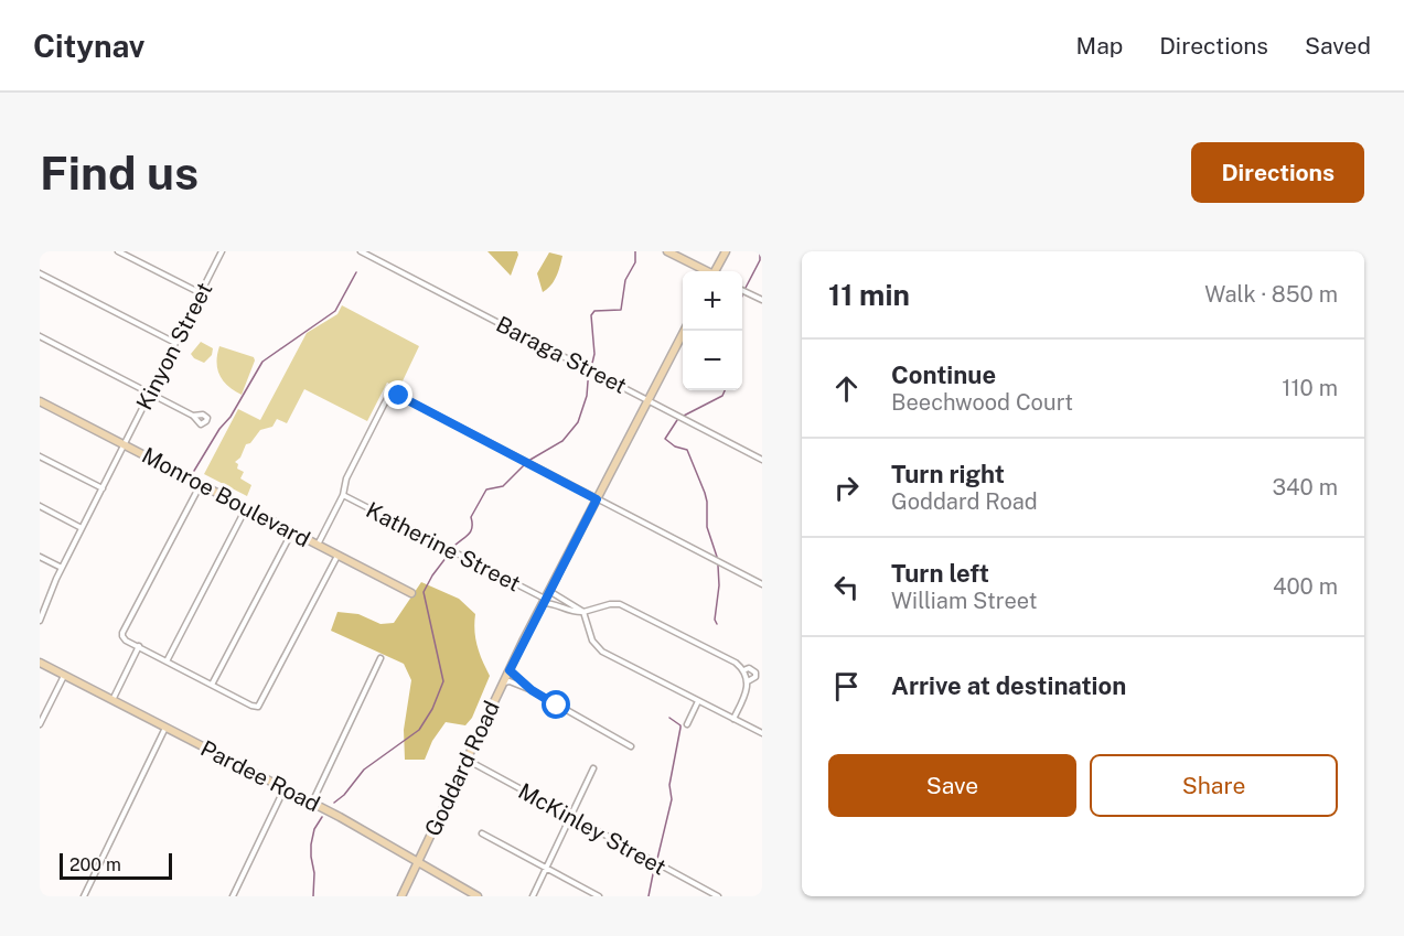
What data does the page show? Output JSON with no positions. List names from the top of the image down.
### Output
{
  "streets": {
    "main road": ["Monroe Boulevard", "Goddard Road", "Pardee Road"],
    "street": [
      "Kinyon Street",
      "Baraga Street",
      "Katherine Street",
      "McKinley Street"
    ]
  },
  "crossings": [
    ["Kinyon Street", "Monroe Boulevard"],
    ["Baraga Street", "Goddard Road"],
    ["Katherine Street", "Goddard Road"],
    ["Goddard Road", "Pardee Road"],
    ["Goddard Road", "McKinley Street"]
  ],
  "scale_bar": "200 m",
  "page": {
    "header": "Citynav",
    "nav": ["Map", "Directions", "Saved"],
    "buttons": [
      "Directions",
      ["Save", "Share"]
    ],
    "title": "Find us",
    "heading": ["11 min", "Walk · 850 m"],
    "map_buttons": ["+", "−"],
    "list": [
      ["Continue", "Beechwood Court", "110 m"],
      ["Turn right", "Goddard Road", "340 m"],
      ["Turn left", "William Street", "400 m"],
      "Arrive at destination"
    ],
    "scale": "200 m"
  }
}
